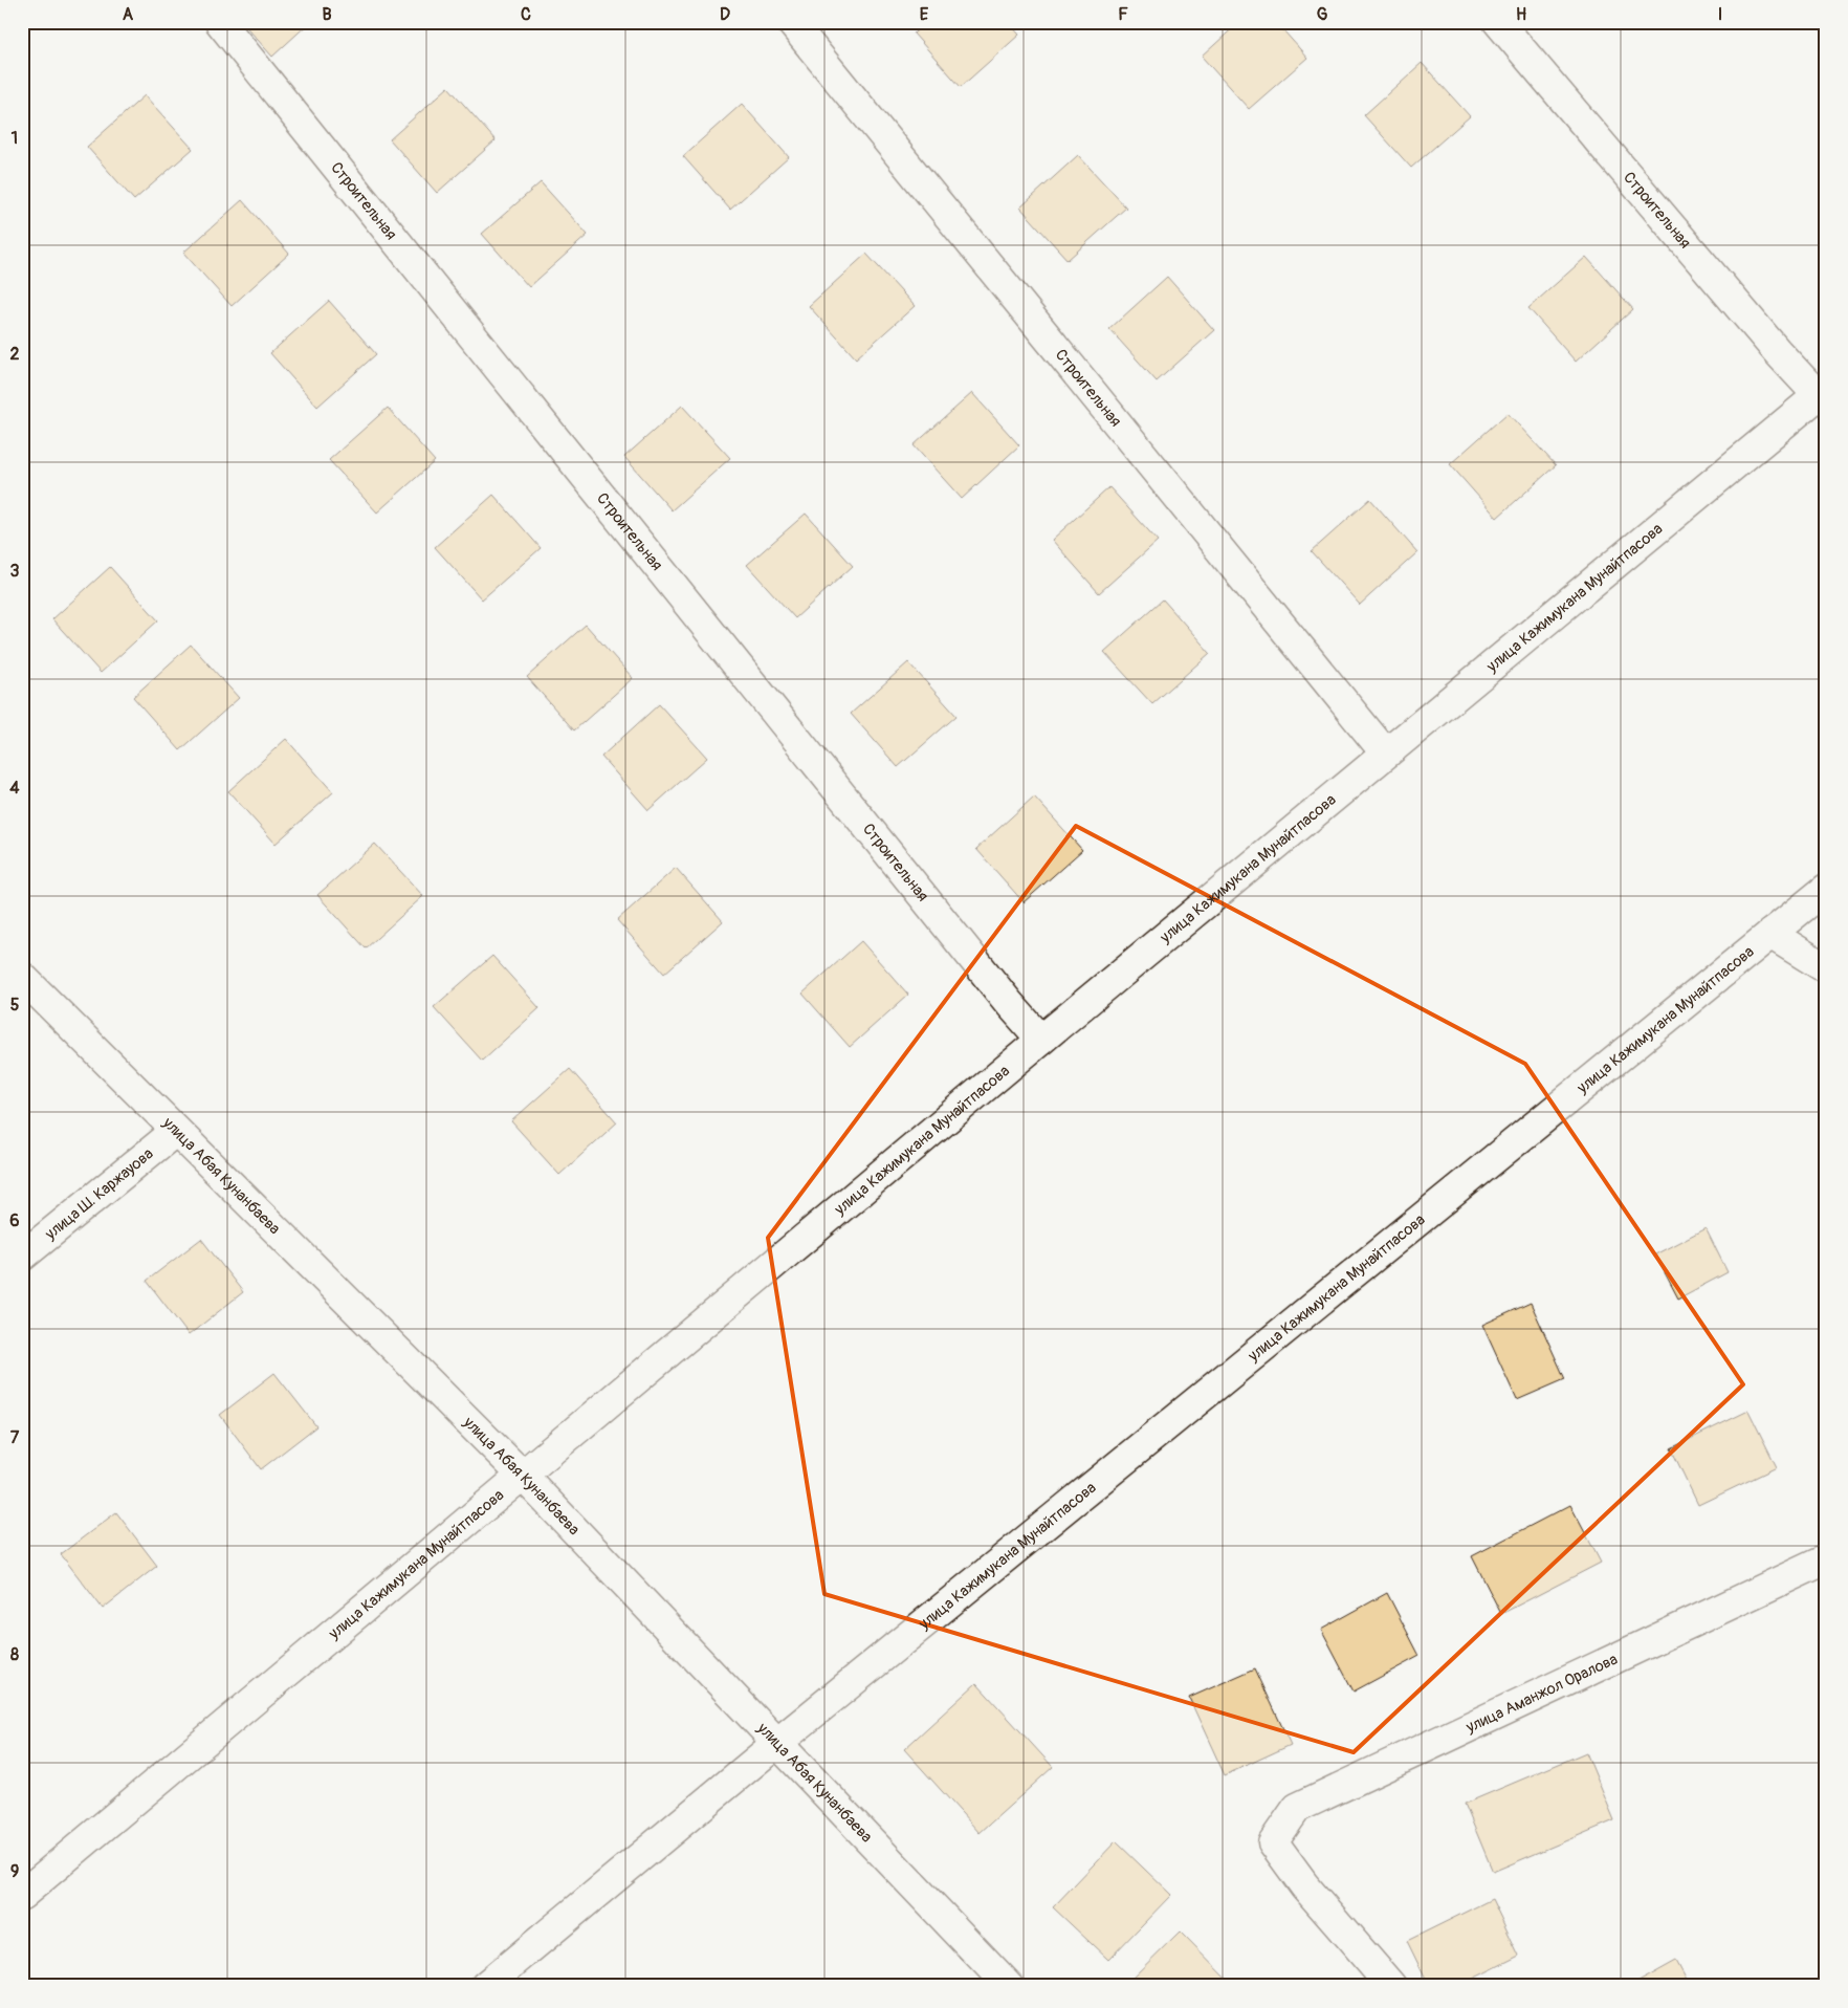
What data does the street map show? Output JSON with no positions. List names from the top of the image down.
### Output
{
  "streets": {
    "street": [
      "Строительная",
      "улица Кажимукана Мунайтпасова",
      "улица Абая Кунанбаева",
      "улица Ш. Каржауова",
      "улица Аманжол Оралова"
    ]
  },
  "crossings": [
    ["Строительная", "улица Кажимукана Мунайтпасова"],
    ["улица Кажимукана Мунайтпасова", "улица Абая Кунанбаева"],
    ["улица Абая Кунанбаева", "улица Ш. Каржауова"]
  ],
  "grid": {
    "columns": [
      "A",
      "B",
      "C",
      "D",
      "E",
      "F",
      "G",
      "H",
      "I"
    ],
    "rows": [
      "1",
      "2",
      "3",
      "4",
      "5",
      "6",
      "7",
      "8",
      "9"
    ]
  }
}
